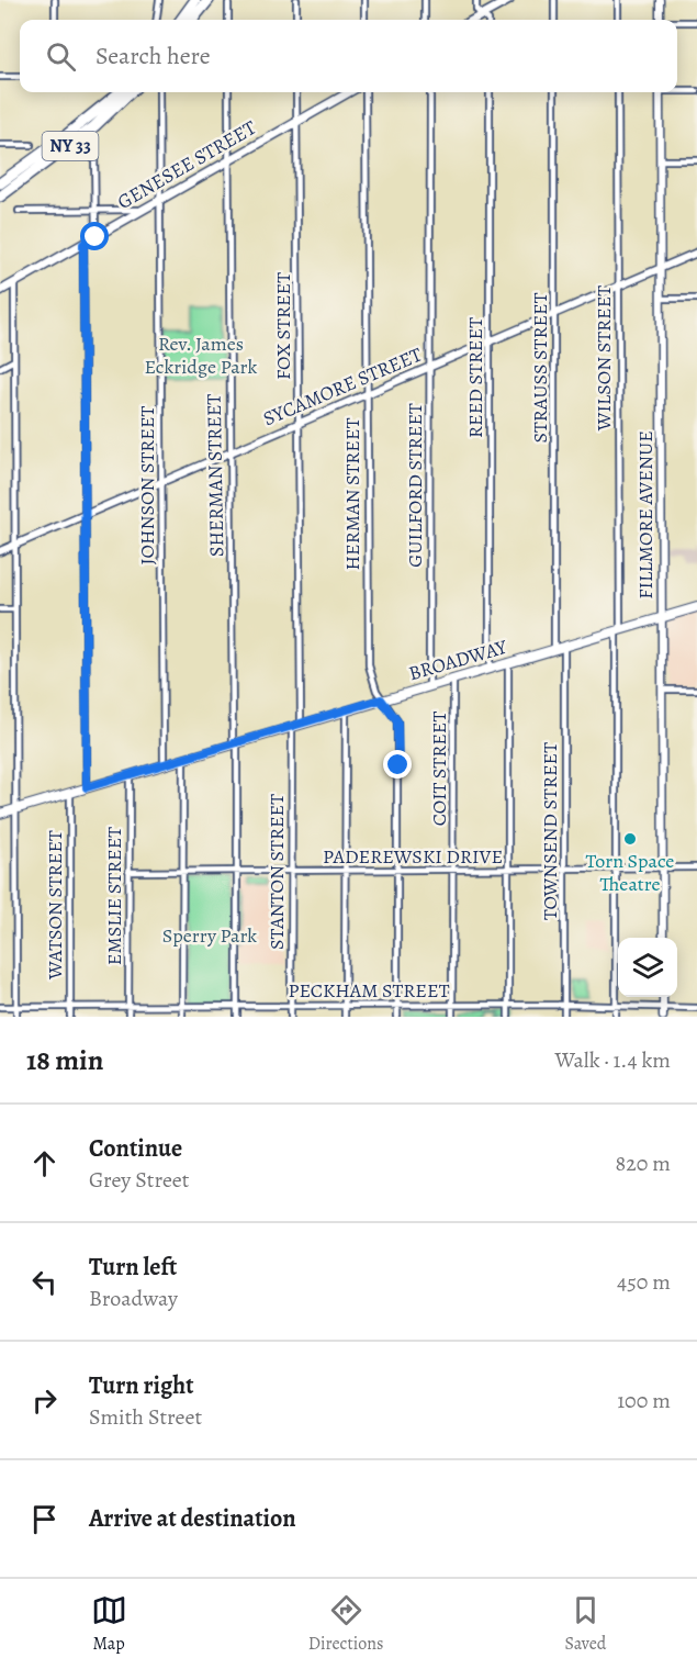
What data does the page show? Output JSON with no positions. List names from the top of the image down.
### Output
{
  "streets": {
    "highway": ["NY 33"],
    "main road": ["GENESEE STREET", "BROADWAY"],
    "street": [
      "FOX STREET",
      "WILSON STREET",
      "STRAUSS STREET",
      "REED STREET",
      "SYCAMORE STREET",
      "SHERMAN STREET",
      "JOHNSON STREET",
      "GUILFORD STREET",
      "HERMAN STREET",
      "FILLMORE AVENUE",
      "COIT STREET",
      "TOWNSEND STREET",
      "PADEREWSKI DRIVE",
      "STANTON STREET",
      "EMSLIE STREET",
      "WATSON STREET",
      "PECKHAM STREET"
    ]
  },
  "crossings": [
    ["GENESEE STREET", "FOX STREET"],
    ["GENESEE STREET", "SHERMAN STREET"],
    ["GENESEE STREET", "JOHNSON STREET"],
    ["FOX STREET", "SYCAMORE STREET"],
    ["FOX STREET", "BROADWAY"],
    ["FOX STREET", "STANTON STREET"],
    ["WILSON STREET", "SYCAMORE STREET"],
    ["WILSON STREET", "BROADWAY"],
    ["WILSON STREET", "PADEREWSKI DRIVE"],
    ["WILSON STREET", "PECKHAM STREET"],
    ["STRAUSS STREET", "SYCAMORE STREET"],
    ["STRAUSS STREET", "BROADWAY"],
    ["STRAUSS STREET", "TOWNSEND STREET"],
    ["REED STREET", "SYCAMORE STREET"],
    ["REED STREET", "BROADWAY"],
    ["SYCAMORE STREET", "SHERMAN STREET"],
    ["SYCAMORE STREET", "JOHNSON STREET"],
    ["SYCAMORE STREET", "GUILFORD STREET"],
    ["SYCAMORE STREET", "HERMAN STREET"],
    ["SYCAMORE STREET", "FILLMORE AVENUE"],
    ["SHERMAN STREET", "BROADWAY"],
    ["SHERMAN STREET", "PADEREWSKI DRIVE"],
    ["SHERMAN STREET", "PECKHAM STREET"],
    ["JOHNSON STREET", "BROADWAY"],
    ["GUILFORD STREET", "BROADWAY"],
    ["HERMAN STREET", "BROADWAY"],
    ["HERMAN STREET", "PADEREWSKI DRIVE"],
    ["HERMAN STREET", "PECKHAM STREET"],
    ["FILLMORE AVENUE", "BROADWAY"],
    ["FILLMORE AVENUE", "PADEREWSKI DRIVE"],
    ["BROADWAY", "COIT STREET"],
    ["BROADWAY", "TOWNSEND STREET"],
    ["BROADWAY", "STANTON STREET"],
    ["BROADWAY", "EMSLIE STREET"],
    ["BROADWAY", "WATSON STREET"],
    ["COIT STREET", "PADEREWSKI DRIVE"],
    ["COIT STREET", "PECKHAM STREET"],
    ["TOWNSEND STREET", "PADEREWSKI DRIVE"],
    ["TOWNSEND STREET", "PECKHAM STREET"],
    ["PADEREWSKI DRIVE", "STANTON STREET"],
    ["PADEREWSKI DRIVE", "EMSLIE STREET"],
    ["STANTON STREET", "PECKHAM STREET"],
    ["EMSLIE STREET", "PECKHAM STREET"],
    ["WATSON STREET", "PECKHAM STREET"]
  ],
  "parks": ["Rev. James Eckridge Park", "Sperry Park"],
  "places": ["Torn Space Theatre"],
  "page": {
    "search": "Search here",
    "heading": ["18 min", "Walk · 1.4 km"],
    "list": [
      ["Continue", "Grey Street", "820 m"],
      ["Turn left", "Broadway", "450 m"],
      ["Turn right", "Smith Street", "100 m"],
      "Arrive at destination"
    ],
    "nav": ["Map", "Directions", "Saved"]
  }
}
